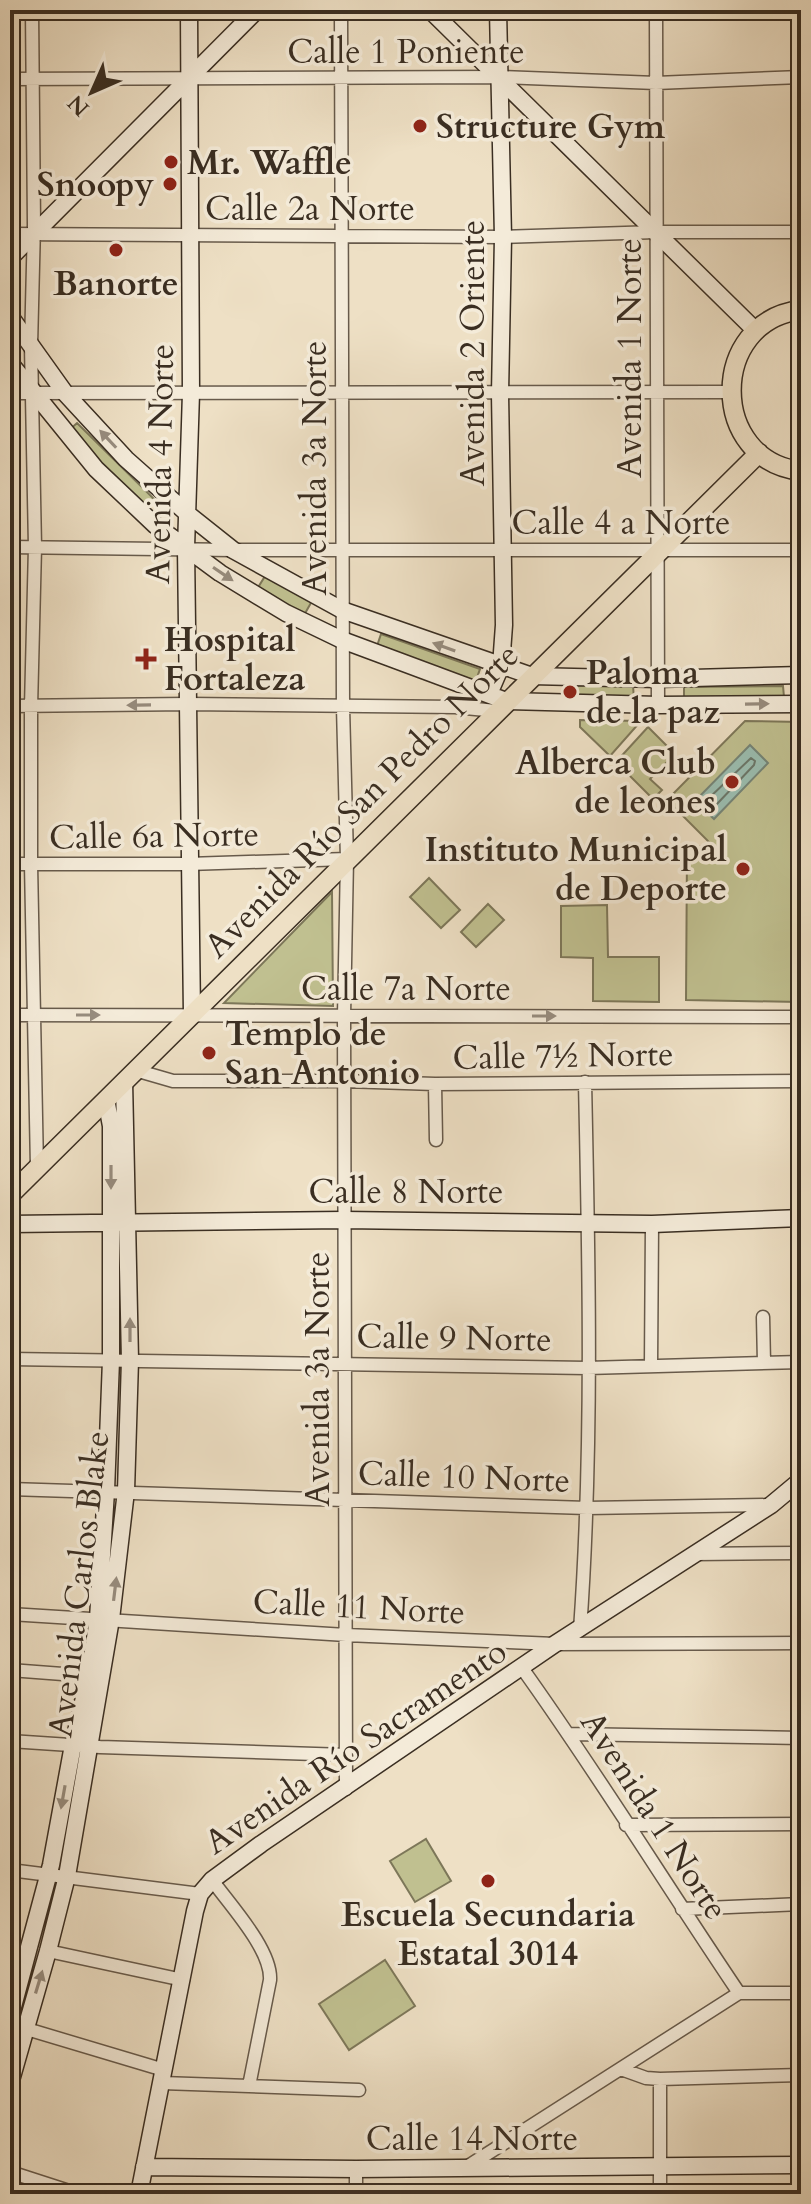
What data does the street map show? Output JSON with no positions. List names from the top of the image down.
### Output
{
  "streets": {
    "main road": ["Avenida Río San Pedro Norte"],
    "street": [
      "Calle 1 Poniente",
      "Calle 2a Norte",
      "Avenida 2 Oriente",
      "Avenida 1 Norte",
      "Avenida 4 Norte",
      "Avenida 3a Norte",
      "Calle 4 a Norte",
      "Calle 6a Norte",
      "Calle 7a Norte",
      "Calle 7½ Norte",
      "Calle 8 Norte",
      "Calle 9 Norte",
      "Calle 10 Norte",
      "Avenida Carlos Blake",
      "Calle 11 Norte",
      "Avenida Río Sacramento",
      "Calle 14 Norte"
    ]
  },
  "crossings": [
    ["Calle 1 Poniente", "Avenida 2 Oriente"],
    ["Calle 1 Poniente", "Avenida 1 Norte"],
    ["Calle 1 Poniente", "Avenida 4 Norte"],
    ["Calle 1 Poniente", "Avenida 3a Norte"],
    ["Calle 2a Norte", "Avenida 2 Oriente"],
    ["Calle 2a Norte", "Avenida 1 Norte"],
    ["Calle 2a Norte", "Avenida 4 Norte"],
    ["Calle 2a Norte", "Avenida 3a Norte"],
    ["Avenida 2 Oriente", "Calle 4 a Norte"],
    ["Avenida 2 Oriente", "Avenida Río San Pedro Norte"],
    ["Avenida 1 Norte", "Calle 4 a Norte"],
    ["Avenida 1 Norte", "Avenida Río San Pedro Norte"],
    ["Avenida 1 Norte", "Avenida Río Sacramento"],
    ["Avenida 4 Norte", "Calle 4 a Norte"],
    ["Avenida 4 Norte", "Avenida Río San Pedro Norte"],
    ["Avenida 4 Norte", "Calle 6a Norte"],
    ["Avenida 4 Norte", "Calle 7a Norte"],
    ["Avenida 3a Norte", "Calle 4 a Norte"],
    ["Avenida 3a Norte", "Avenida Río San Pedro Norte"],
    ["Avenida 3a Norte", "Calle 6a Norte"],
    ["Avenida 3a Norte", "Calle 7a Norte"],
    ["Avenida 3a Norte", "Calle 7½ Norte"],
    ["Avenida 3a Norte", "Calle 8 Norte"],
    ["Avenida 3a Norte", "Calle 9 Norte"],
    ["Avenida 3a Norte", "Calle 10 Norte"],
    ["Avenida 3a Norte", "Calle 11 Norte"],
    ["Avenida 3a Norte", "Avenida Río Sacramento"],
    ["Calle 4 a Norte", "Avenida Río San Pedro Norte"],
    ["Avenida Río San Pedro Norte", "Calle 6a Norte"],
    ["Avenida Río San Pedro Norte", "Calle 7a Norte"],
    ["Avenida Río San Pedro Norte", "Calle 7½ Norte"],
    ["Avenida Río San Pedro Norte", "Avenida Carlos Blake"],
    ["Calle 7½ Norte", "Avenida Carlos Blake"],
    ["Calle 8 Norte", "Avenida Carlos Blake"],
    ["Calle 9 Norte", "Avenida Carlos Blake"],
    ["Calle 10 Norte", "Avenida Carlos Blake"],
    ["Calle 10 Norte", "Avenida Río Sacramento"],
    ["Avenida Carlos Blake", "Calle 11 Norte"],
    ["Calle 11 Norte", "Avenida Río Sacramento"],
    ["Avenida Río Sacramento", "Calle 14 Norte"]
  ],
  "one_way": ["Calle 7a Norte"],
  "places": {
    "other": [
      "Structure Gym",
      "Mr. Waffle",
      "Snoopy",
      "Banorte",
      "Paloma de la paz",
      "Alberca Club de leones",
      "Instituto Municipal de Deporte",
      "Templo de San Antonio",
      "Escuela Secundaria Estatal 3014"
    ],
    "health": ["Hospital Fortaleza"]
  },
  "north": "bottom left"
}
